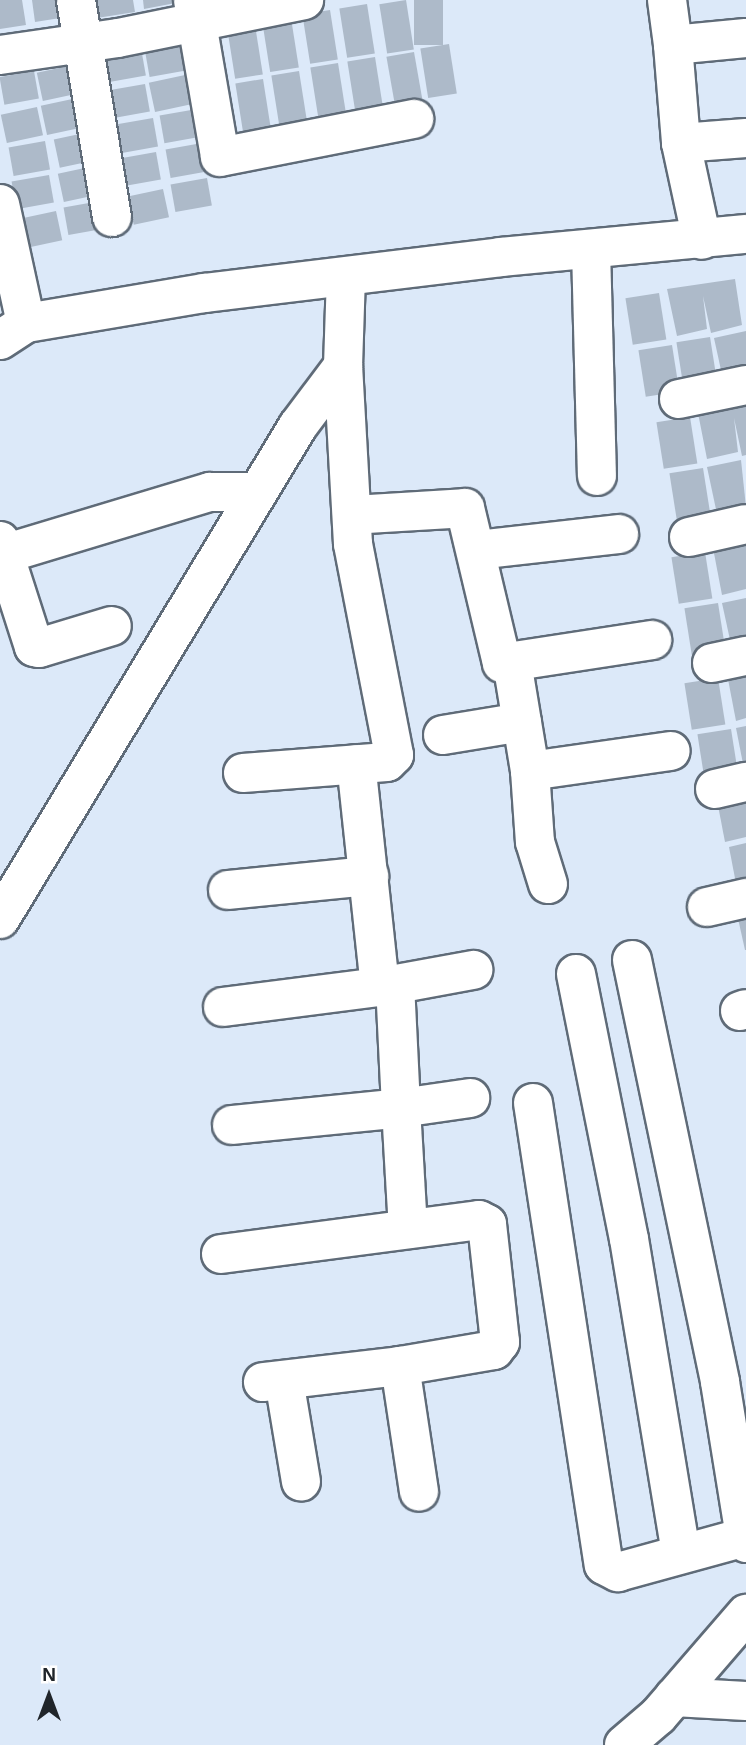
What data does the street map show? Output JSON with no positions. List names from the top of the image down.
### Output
{
  "north": "top"
}
